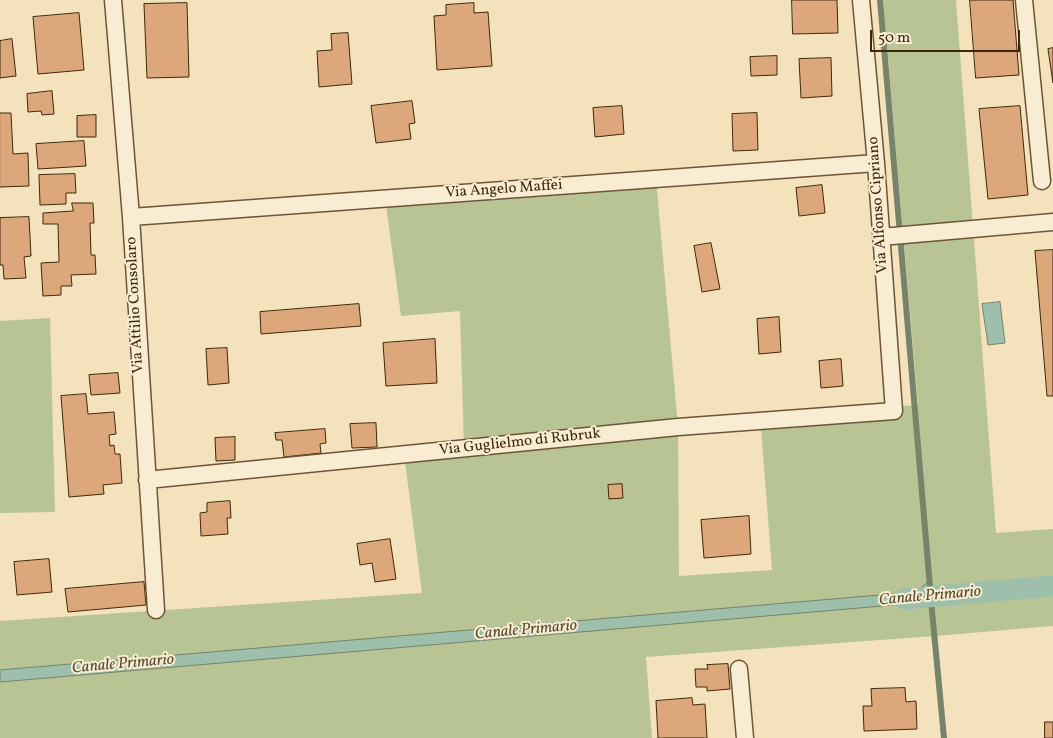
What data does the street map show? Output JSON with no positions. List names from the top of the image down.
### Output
{
  "streets": {
    "street": [
      "Via Angelo Maffei",
      "Via Alfonso Cipriano",
      "Via Attilio Consolaro",
      "Via Guglielmo di Rubruk"
    ]
  },
  "crossings": [
    ["Via Angelo Maffei", "Via Alfonso Cipriano"],
    ["Via Angelo Maffei", "Via Attilio Consolaro"],
    ["Via Alfonso Cipriano", "Via Guglielmo di Rubruk"],
    ["Via Attilio Consolaro", "Via Guglielmo di Rubruk"]
  ],
  "water": ["Canale Primario"],
  "scale_bar": "50 m"
}
